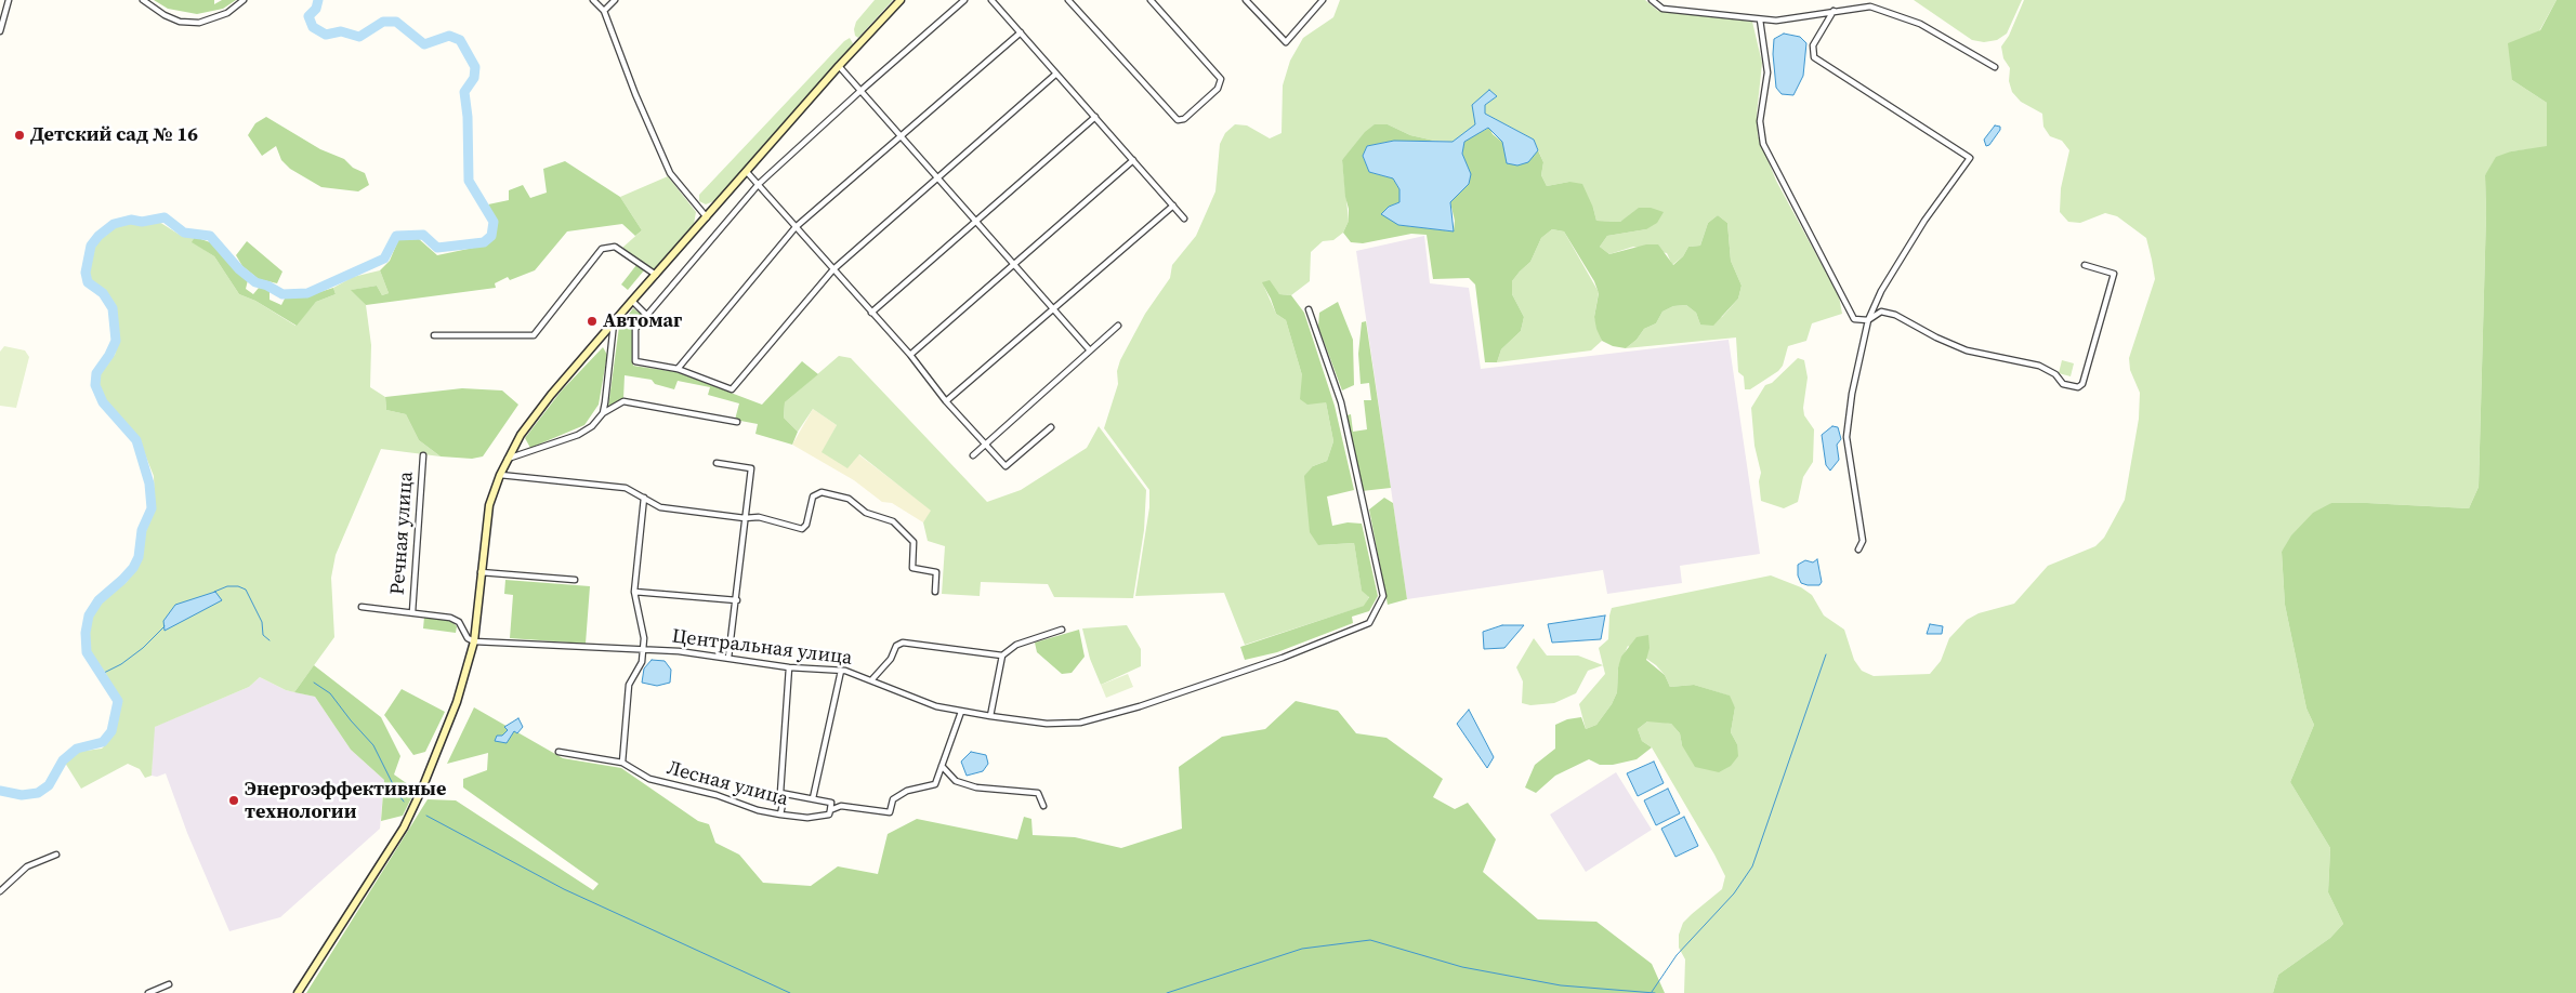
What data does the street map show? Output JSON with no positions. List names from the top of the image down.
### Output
{
  "streets": {
    "street": ["Речная улица", "Центральная улица", "Лесная улица"]
  },
  "places": ["Детский сад № 16", "Автомаг", "Энергоэффективные технологии"]
}
